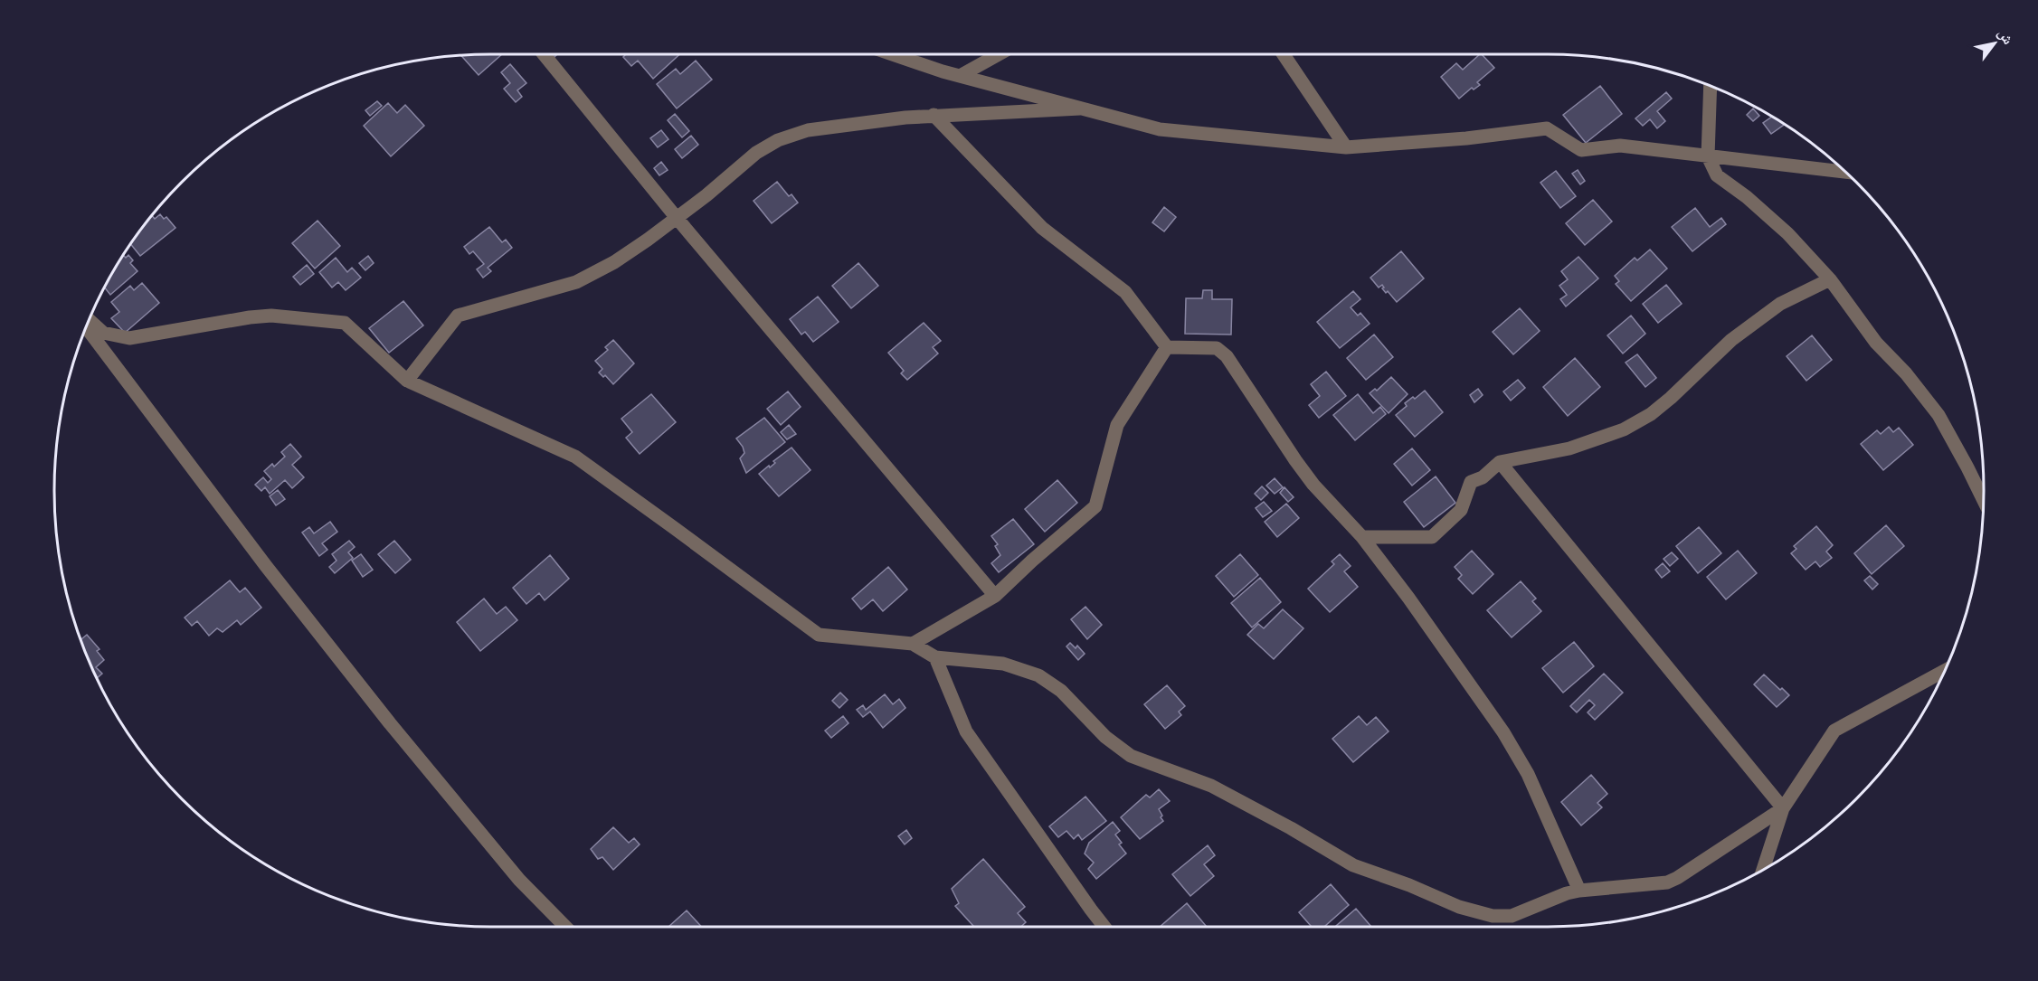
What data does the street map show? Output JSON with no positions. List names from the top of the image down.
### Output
{
  "north": "top right"
}
